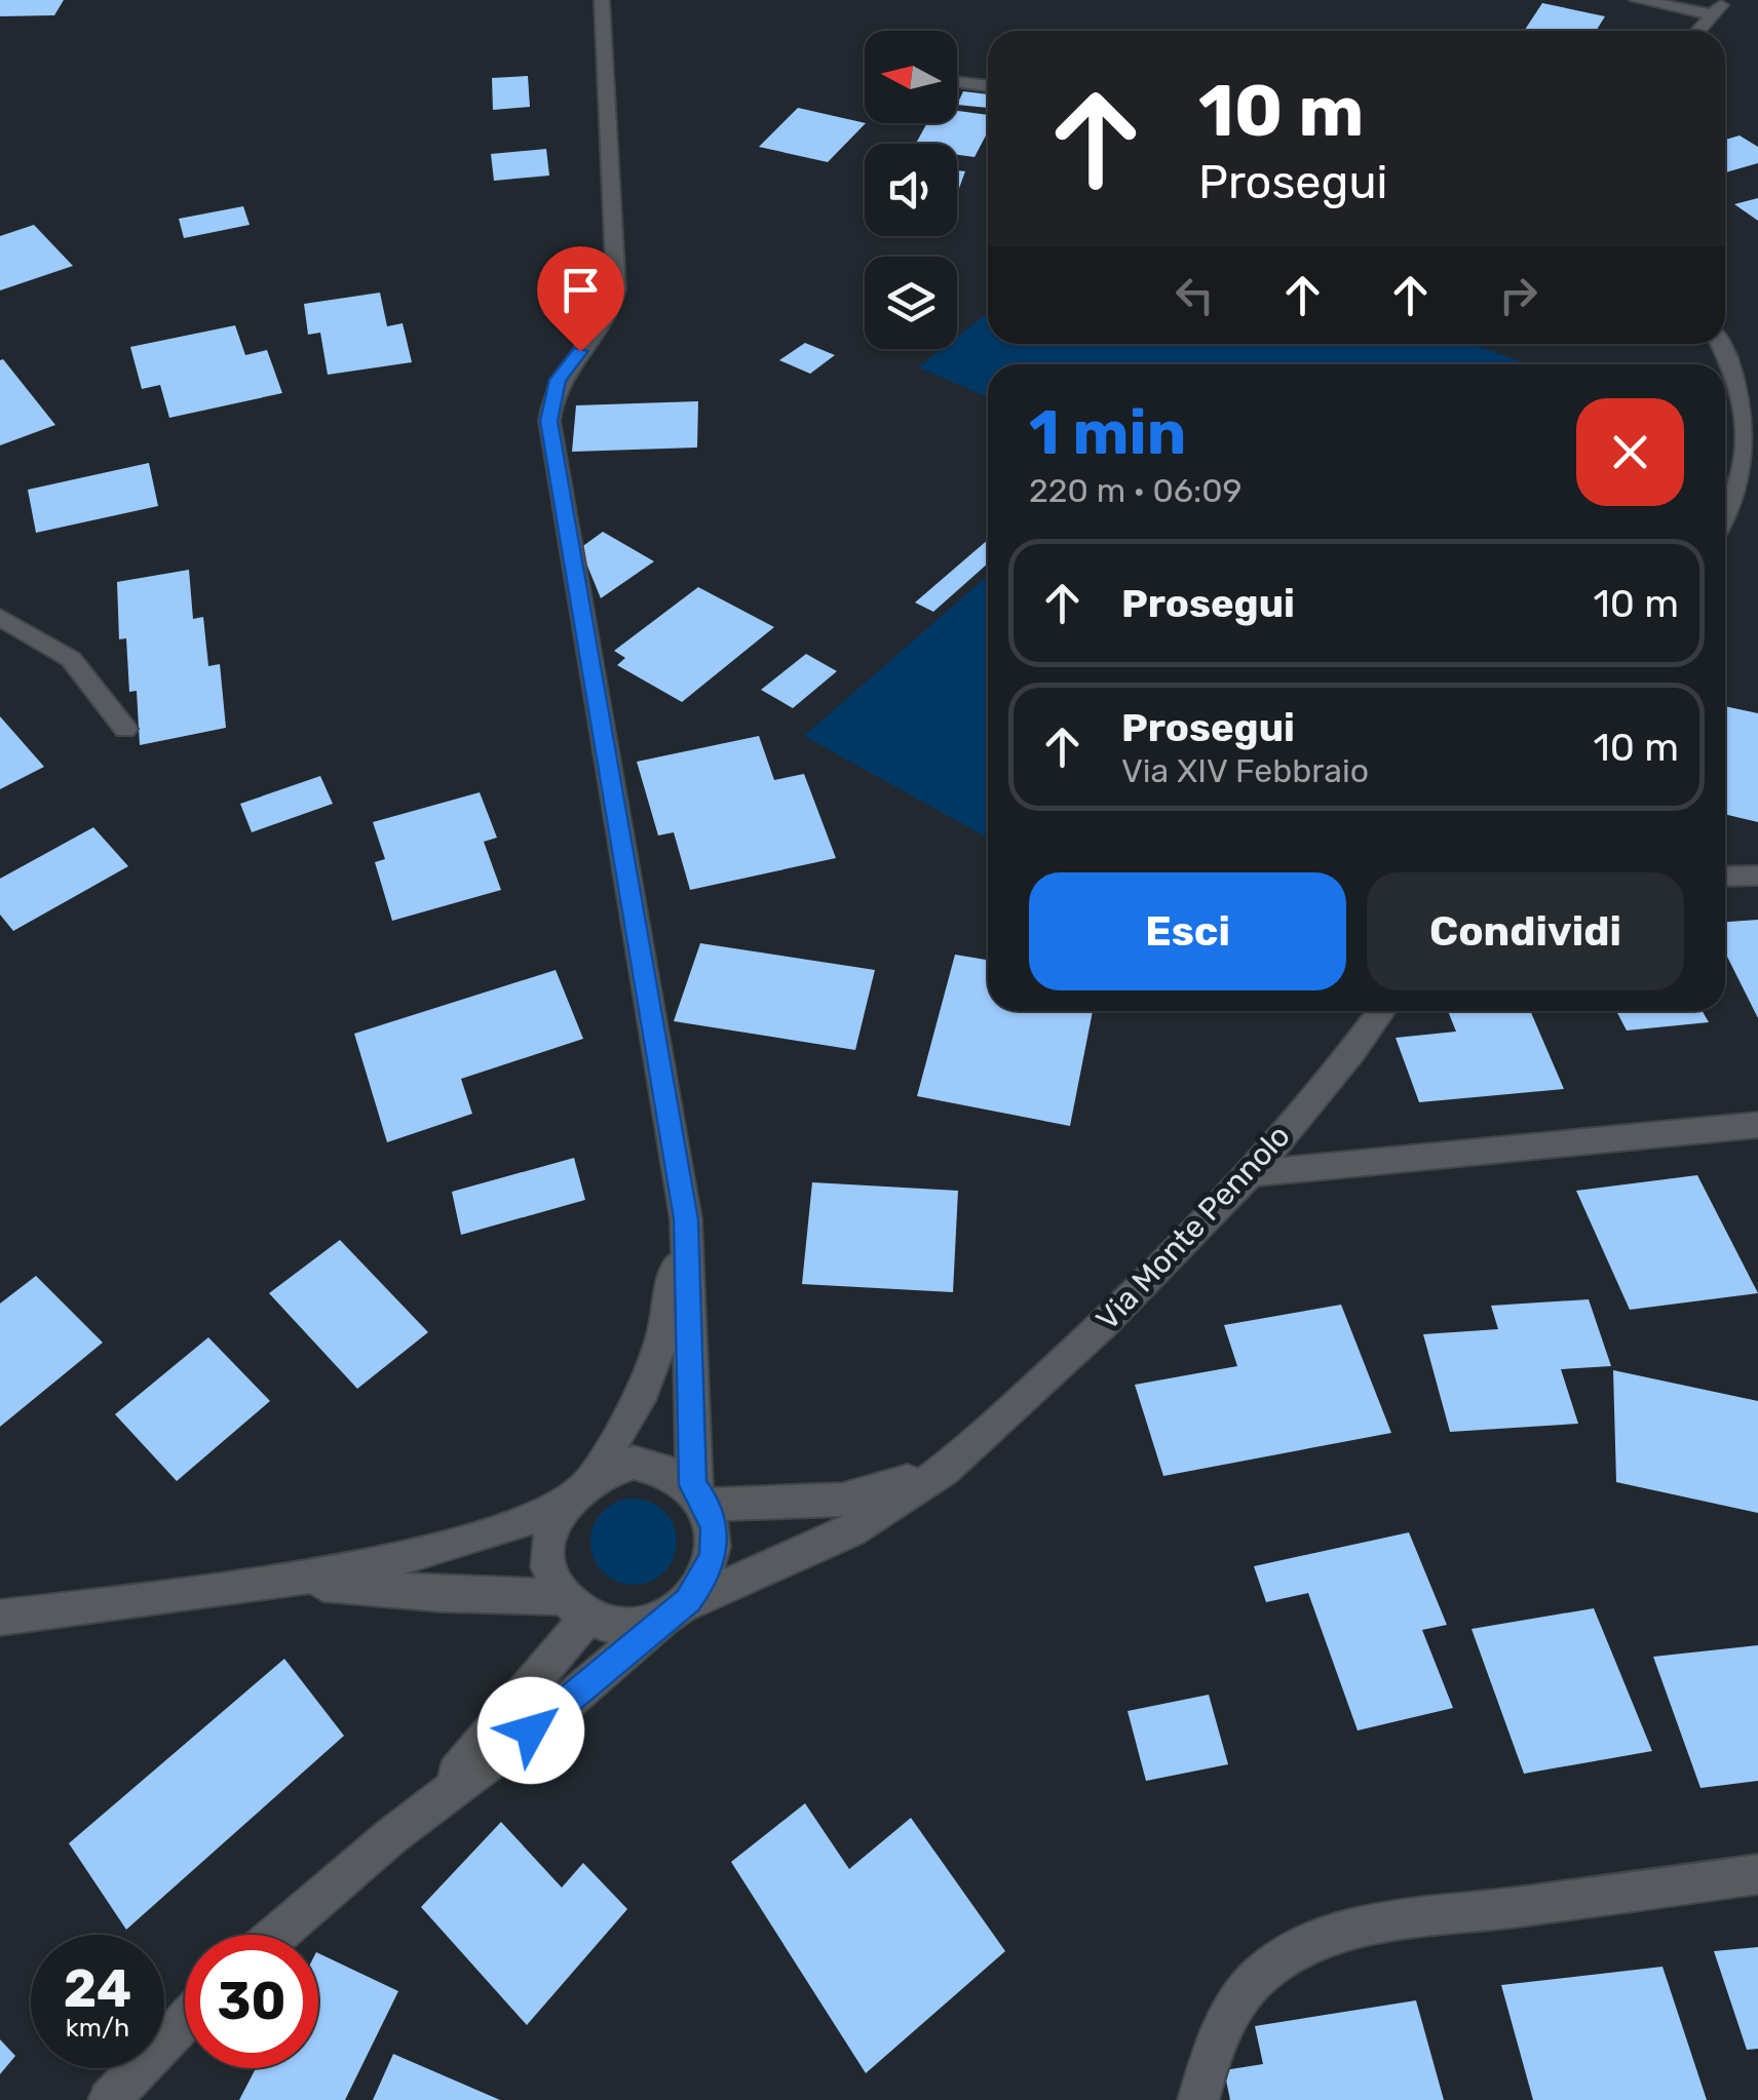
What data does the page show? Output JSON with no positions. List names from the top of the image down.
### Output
{
  "streets": {
    "street": ["Via Monte Pennolo"]
  },
  "north": "left",
  "page": {
    "turn": ["10 m", "Prosegui"],
    "heading": ["1 min", "220 m · 06:09"],
    "list": [
      {
        "name": "Prosegui",
        "value": "10 m"
      },
      {
        "name": "Prosegui",
        "note": "Via XIV Febbraio",
        "value": "10 m"
      }
    ],
    "buttons": ["Esci", "Condividi"],
    "speed": "24 km/h",
    "limit": "30"
  }
}
